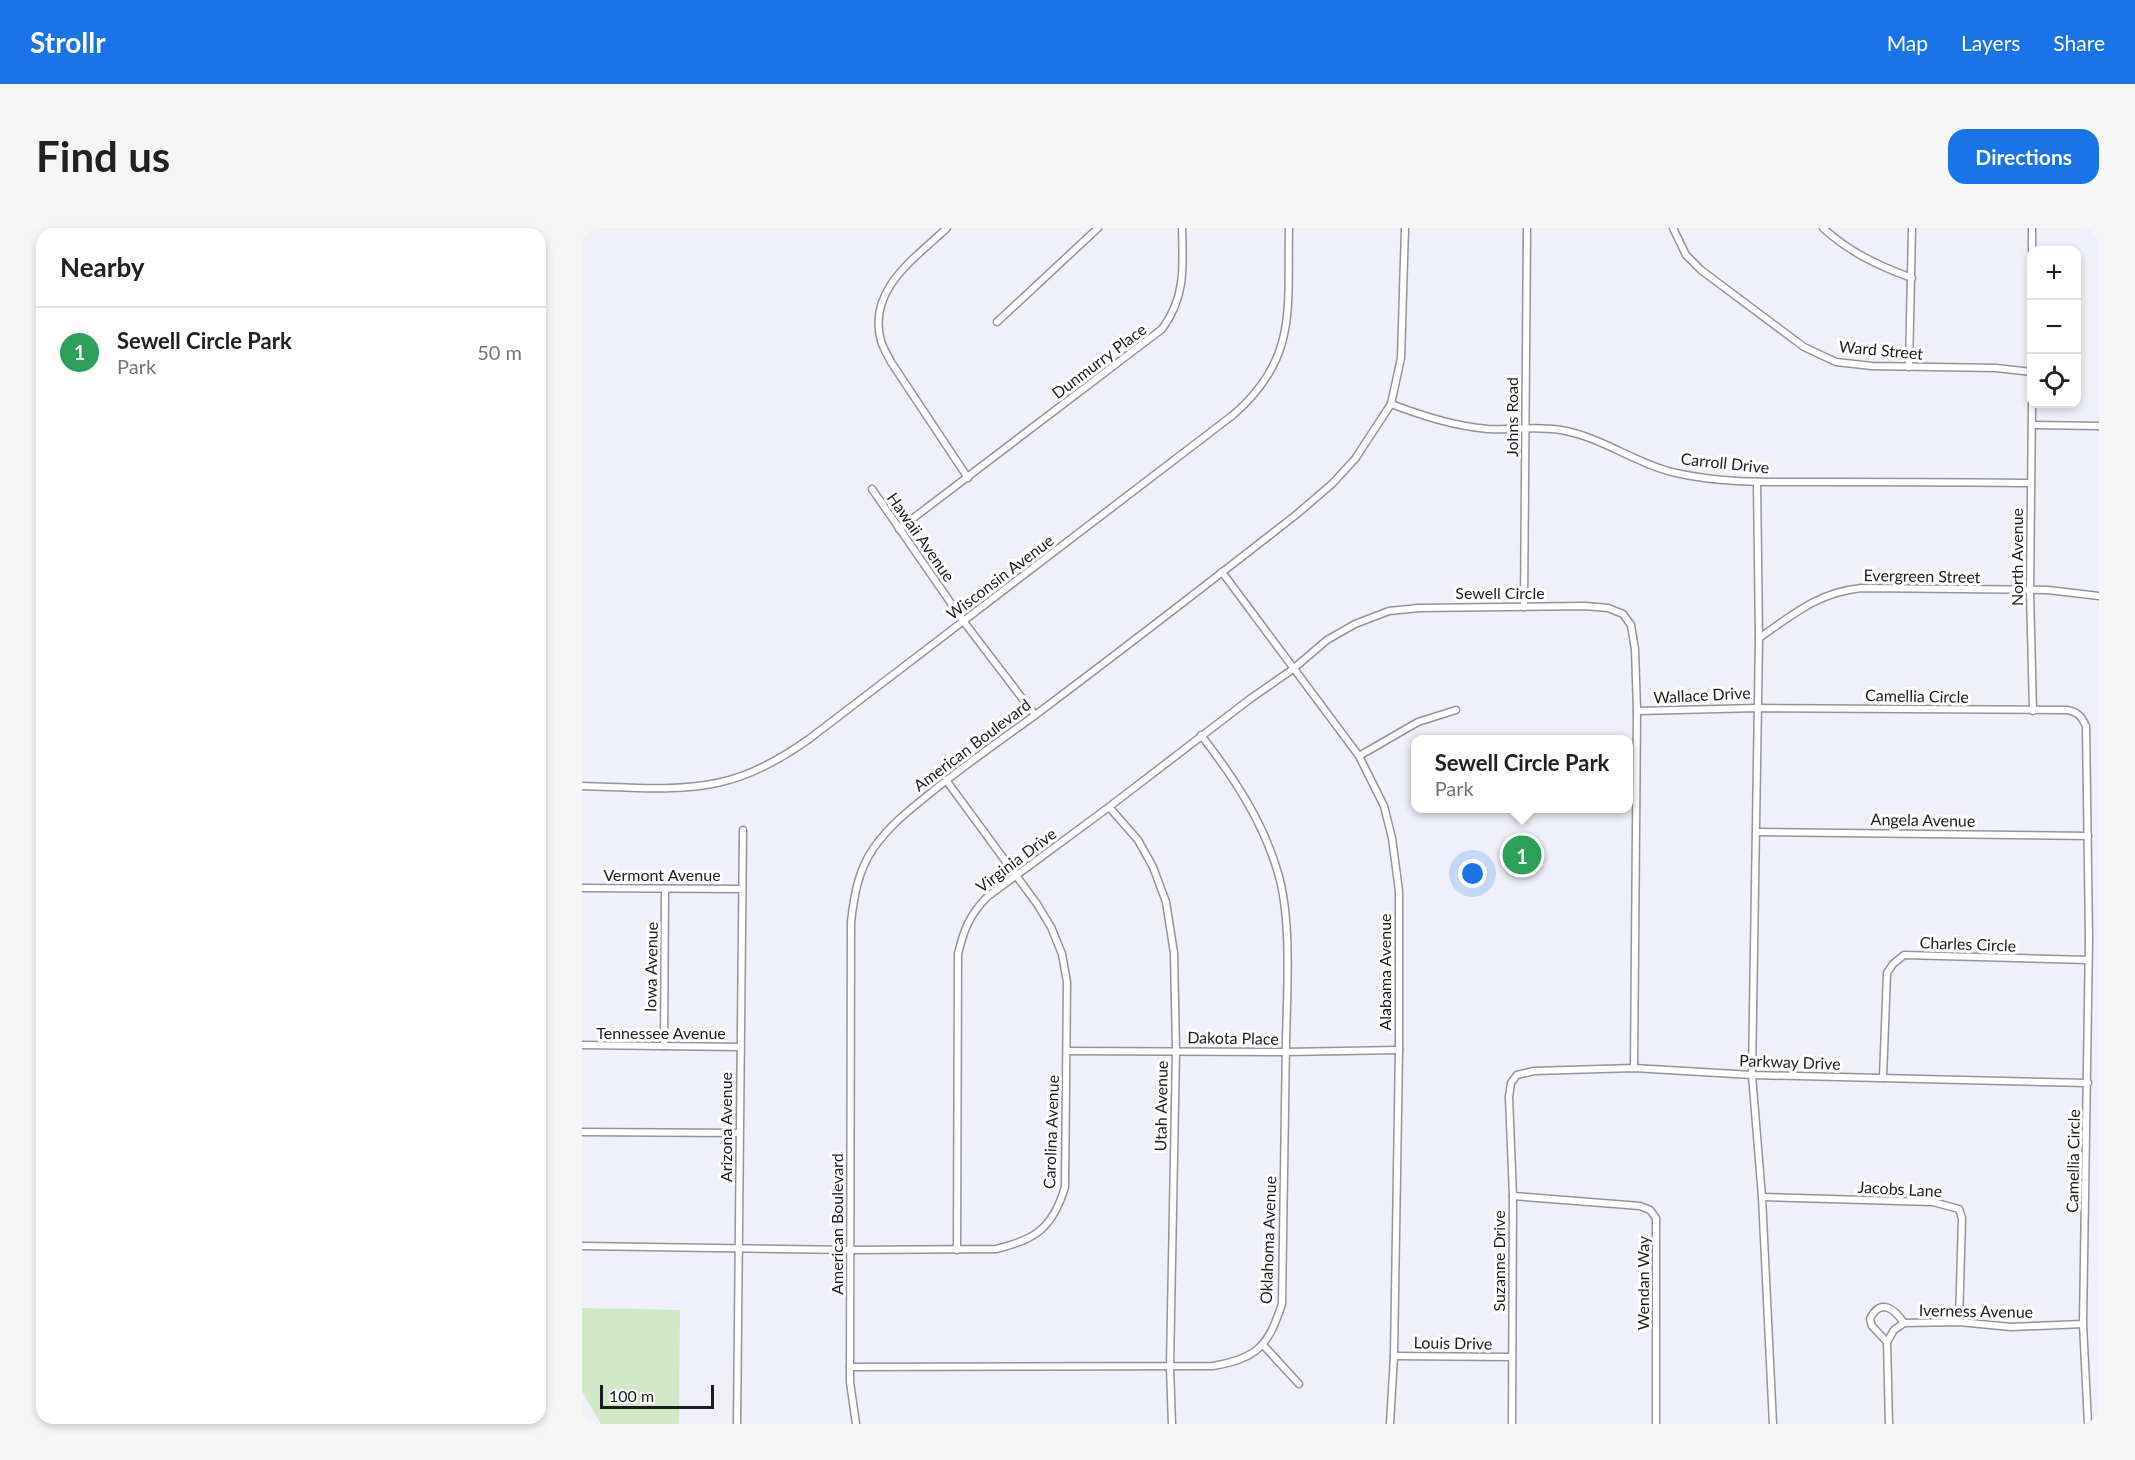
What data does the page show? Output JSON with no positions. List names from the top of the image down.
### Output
{
  "streets": {
    "street": [
      "Ward Street",
      "Dunmurry Place",
      "Johns Road",
      "Carroll Drive",
      "Hawaii Avenue",
      "North Avenue",
      "Evergreen Street",
      "Wisconsin Avenue",
      "Sewell Circle",
      "Wallace Drive",
      "Camellia Circle",
      "American Boulevard",
      "Angela Avenue",
      "Virginia Drive",
      "Vermont Avenue",
      "Charles Circle",
      "Iowa Avenue",
      "Alabama Avenue",
      "Tennessee Avenue",
      "Dakota Place",
      "Parkway Drive",
      "Utah Avenue",
      "Arizona Avenue",
      "Carolina Avenue",
      "Jacobs Lane",
      "Oklahoma Avenue",
      "Suzanne Drive",
      "Wendan Way",
      "Iverness Avenue",
      "Louis Drive"
    ]
  },
  "crossings": [
    ["Dunmurry Place", "Hawaii Avenue"],
    ["Johns Road", "Carroll Drive"],
    ["Johns Road", "Sewell Circle"],
    ["Carroll Drive", "North Avenue"],
    ["Carroll Drive", "Wallace Drive"],
    ["Carroll Drive", "American Boulevard"],
    ["Hawaii Avenue", "Wisconsin Avenue"],
    ["Hawaii Avenue", "American Boulevard"],
    ["North Avenue", "Evergreen Street"],
    ["North Avenue", "Camellia Circle"],
    ["Evergreen Street", "Wallace Drive"],
    ["Sewell Circle", "Wallace Drive"],
    ["Sewell Circle", "Virginia Drive"],
    ["Sewell Circle", "Alabama Avenue"],
    ["Wallace Drive", "Camellia Circle"],
    ["Wallace Drive", "Parkway Drive"],
    ["Camellia Circle", "Angela Avenue"],
    ["Camellia Circle", "Charles Circle"],
    ["Camellia Circle", "Parkway Drive"],
    ["Camellia Circle", "Iverness Avenue"],
    ["American Boulevard", "Alabama Avenue"],
    ["American Boulevard", "Carolina Avenue"],
    ["Virginia Drive", "Alabama Avenue"],
    ["Virginia Drive", "Utah Avenue"],
    ["Virginia Drive", "Carolina Avenue"],
    ["Virginia Drive", "Oklahoma Avenue"],
    ["Vermont Avenue", "Iowa Avenue"],
    ["Vermont Avenue", "Arizona Avenue"],
    ["Charles Circle", "Parkway Drive"],
    ["Iowa Avenue", "Tennessee Avenue"],
    ["Alabama Avenue", "Dakota Place"],
    ["Alabama Avenue", "Louis Drive"],
    ["Tennessee Avenue", "Arizona Avenue"],
    ["Dakota Place", "Utah Avenue"],
    ["Dakota Place", "Carolina Avenue"],
    ["Dakota Place", "Oklahoma Avenue"],
    ["Parkway Drive", "Suzanne Drive"],
    ["Arizona Avenue", "Carolina Avenue"],
    ["Jacobs Lane", "Iverness Avenue"],
    ["Suzanne Drive", "Wendan Way"],
    ["Suzanne Drive", "Louis Drive"]
  ],
  "scale_bar": "100 m",
  "page": {
    "header": "Strollr",
    "nav": ["Map", "Layers", "Share"],
    "buttons": "Directions",
    "title": "Find us",
    "heading": "Nearby",
    "map_buttons": ["+", "−"],
    "list": [
      {
        "mark": "1",
        "name": "Sewell Circle Park",
        "note": "Park",
        "value": "50 m"
      }
    ],
    "popup": ["Sewell Circle Park", "Park"],
    "pins": "1",
    "scale": "100 m"
  }
}
